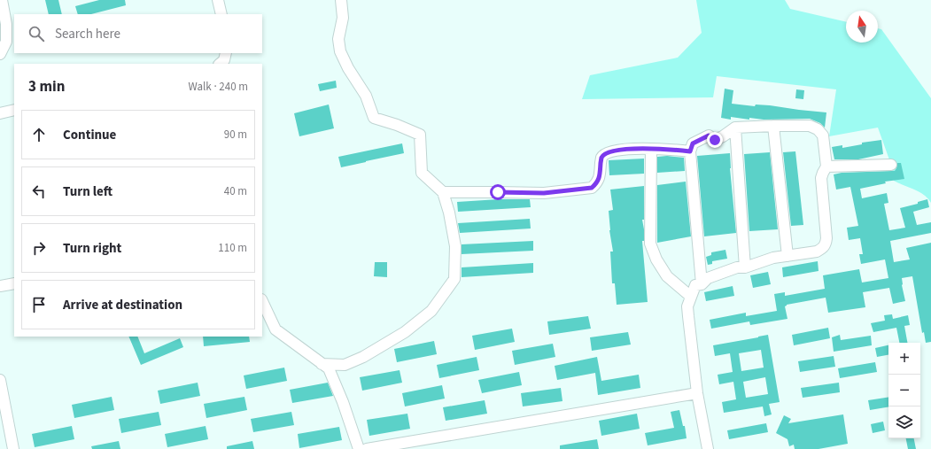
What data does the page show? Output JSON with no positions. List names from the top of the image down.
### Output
{
  "north": "top",
  "page": {
    "search": "Search here",
    "heading": ["3 min", "Walk · 240 m"],
    "list": [
      ["Continue", "90 m"],
      ["Turn left", "40 m"],
      ["Turn right", "110 m"],
      "Arrive at destination"
    ],
    "map_buttons": ["+", "−"]
  }
}
